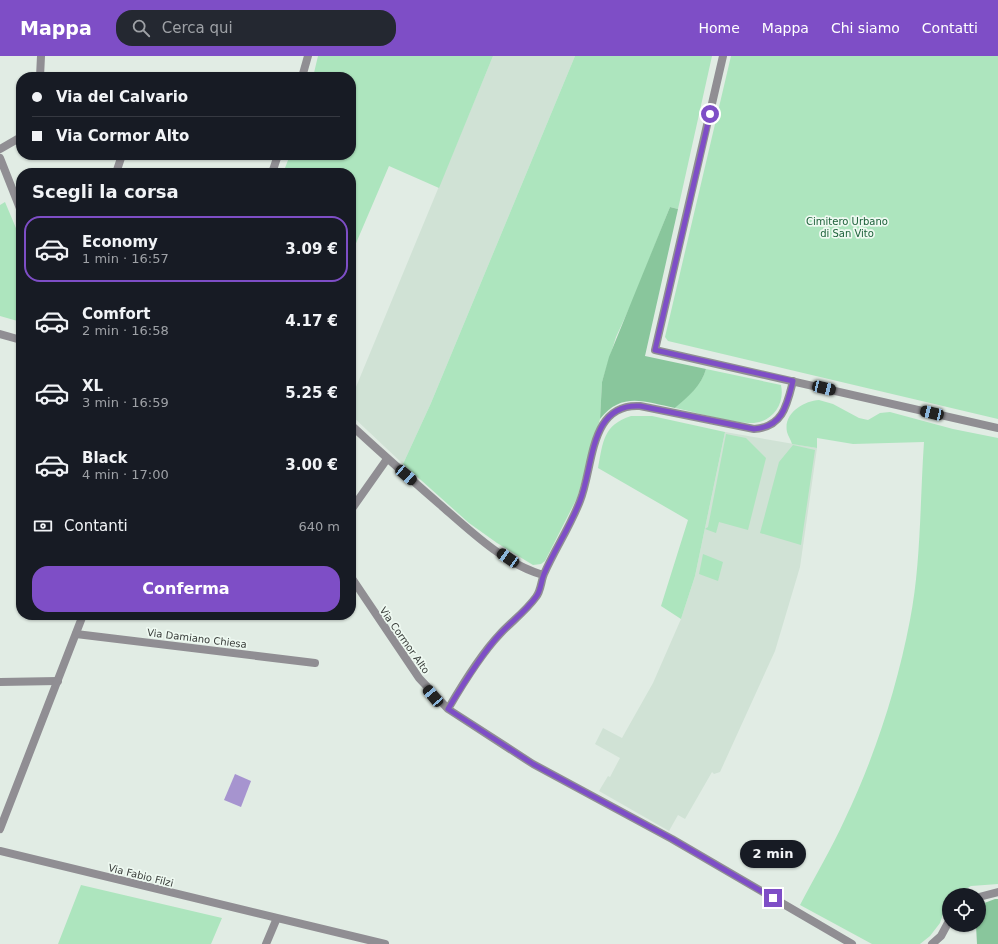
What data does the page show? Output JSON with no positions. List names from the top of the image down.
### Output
{
  "streets": {
    "street": ["Via Damiano Chiesa", "Via Cormor Alto", "Via Fabio Filzi"]
  },
  "parks": ["Cimitero Urbano di San Vito"],
  "page": {
    "header": "Mappa",
    "search": "Cerca qui",
    "nav": [
      "Home",
      "Mappa",
      "Chi siamo",
      "Contatti"
    ],
    "banner": ["Via del Calvario", "Via Cormor Alto"],
    "heading": "Scegli la corsa",
    "list": [
      {
        "name": "Economy",
        "note": "1 min · 16:57",
        "value": "3.09 €"
      },
      {
        "name": "Comfort",
        "note": "2 min · 16:58",
        "value": "4.17 €"
      },
      {
        "name": "XL",
        "note": "3 min · 16:59",
        "value": "5.25 €"
      },
      {
        "name": "Black",
        "note": "4 min · 17:00",
        "value": "3.00 €"
      }
    ],
    "pay": ["Contanti", "640 m"],
    "buttons": "Conferma",
    "bubble": "2 min"
  }
}
